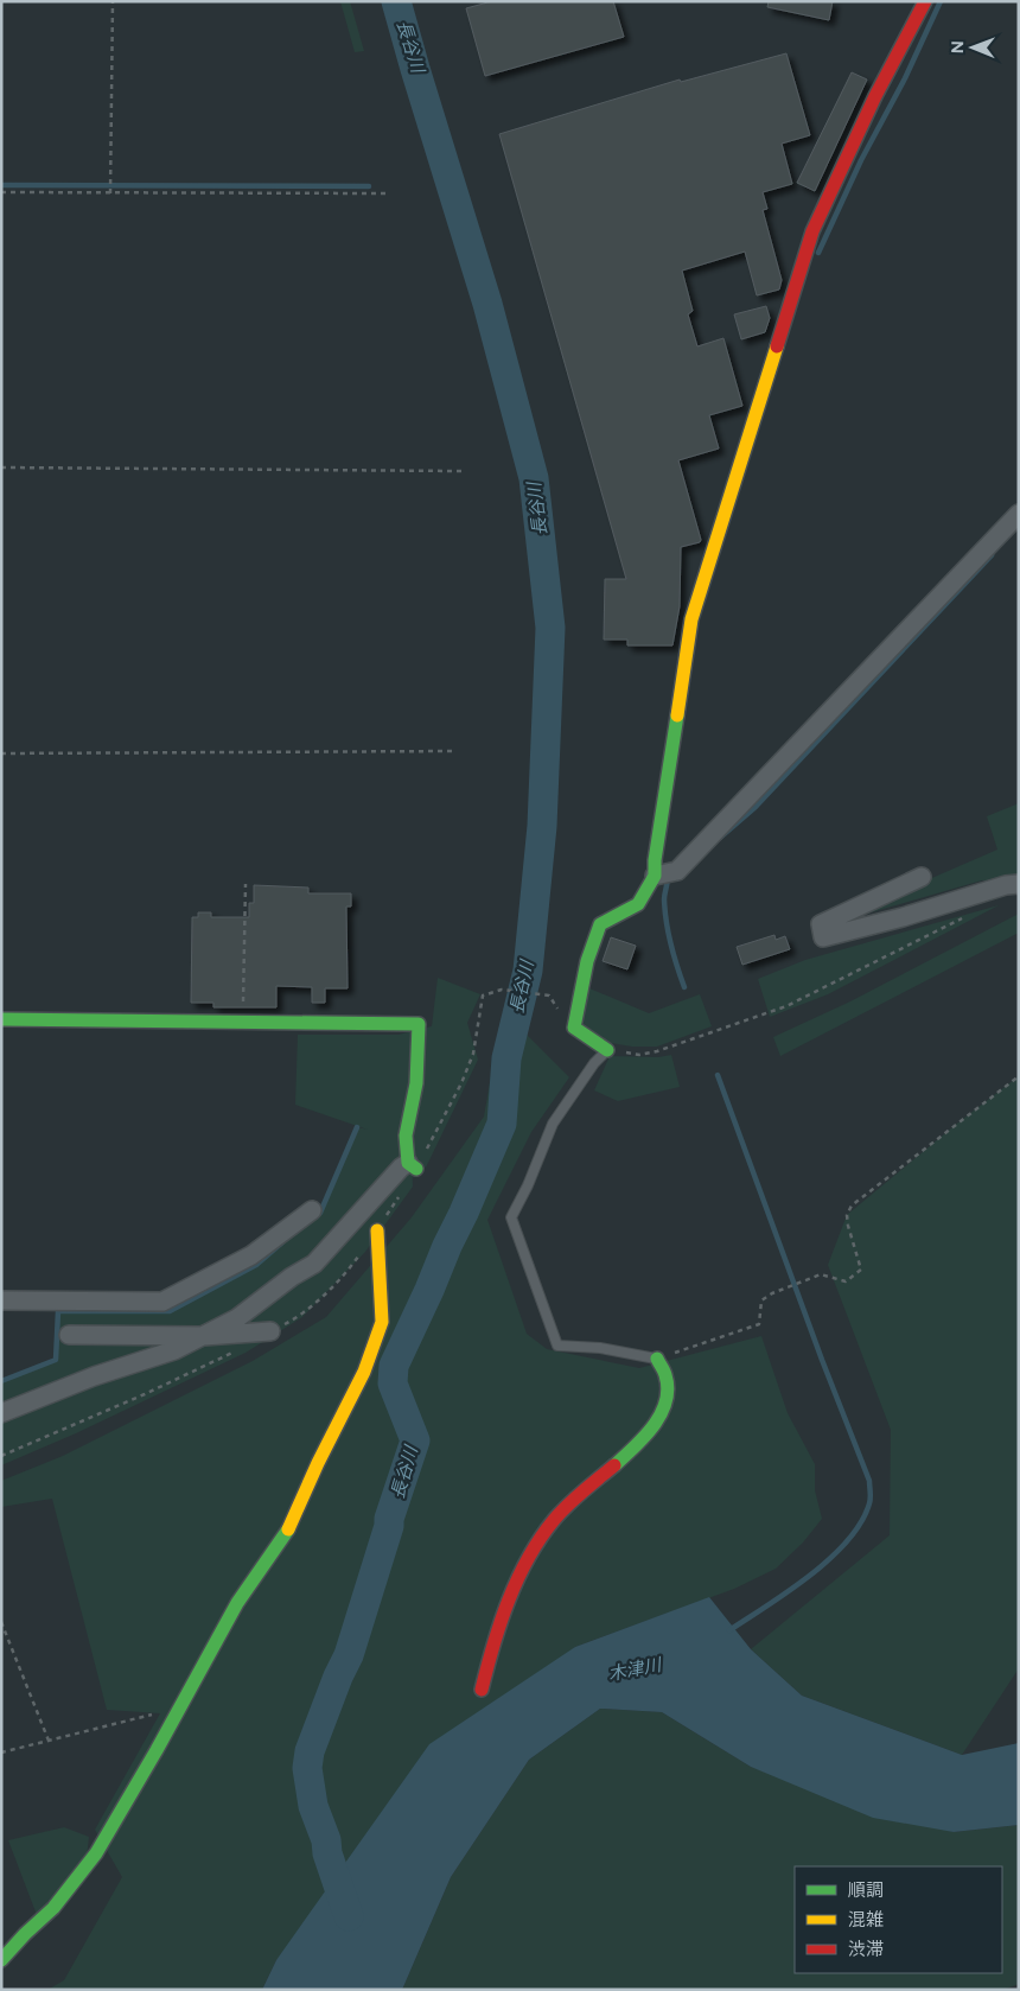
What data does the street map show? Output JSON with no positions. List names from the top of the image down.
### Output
{
  "water": ["長谷川", "木津川"],
  "legend": ["順調", "混雑", "渋滞"],
  "north": "left"
}
